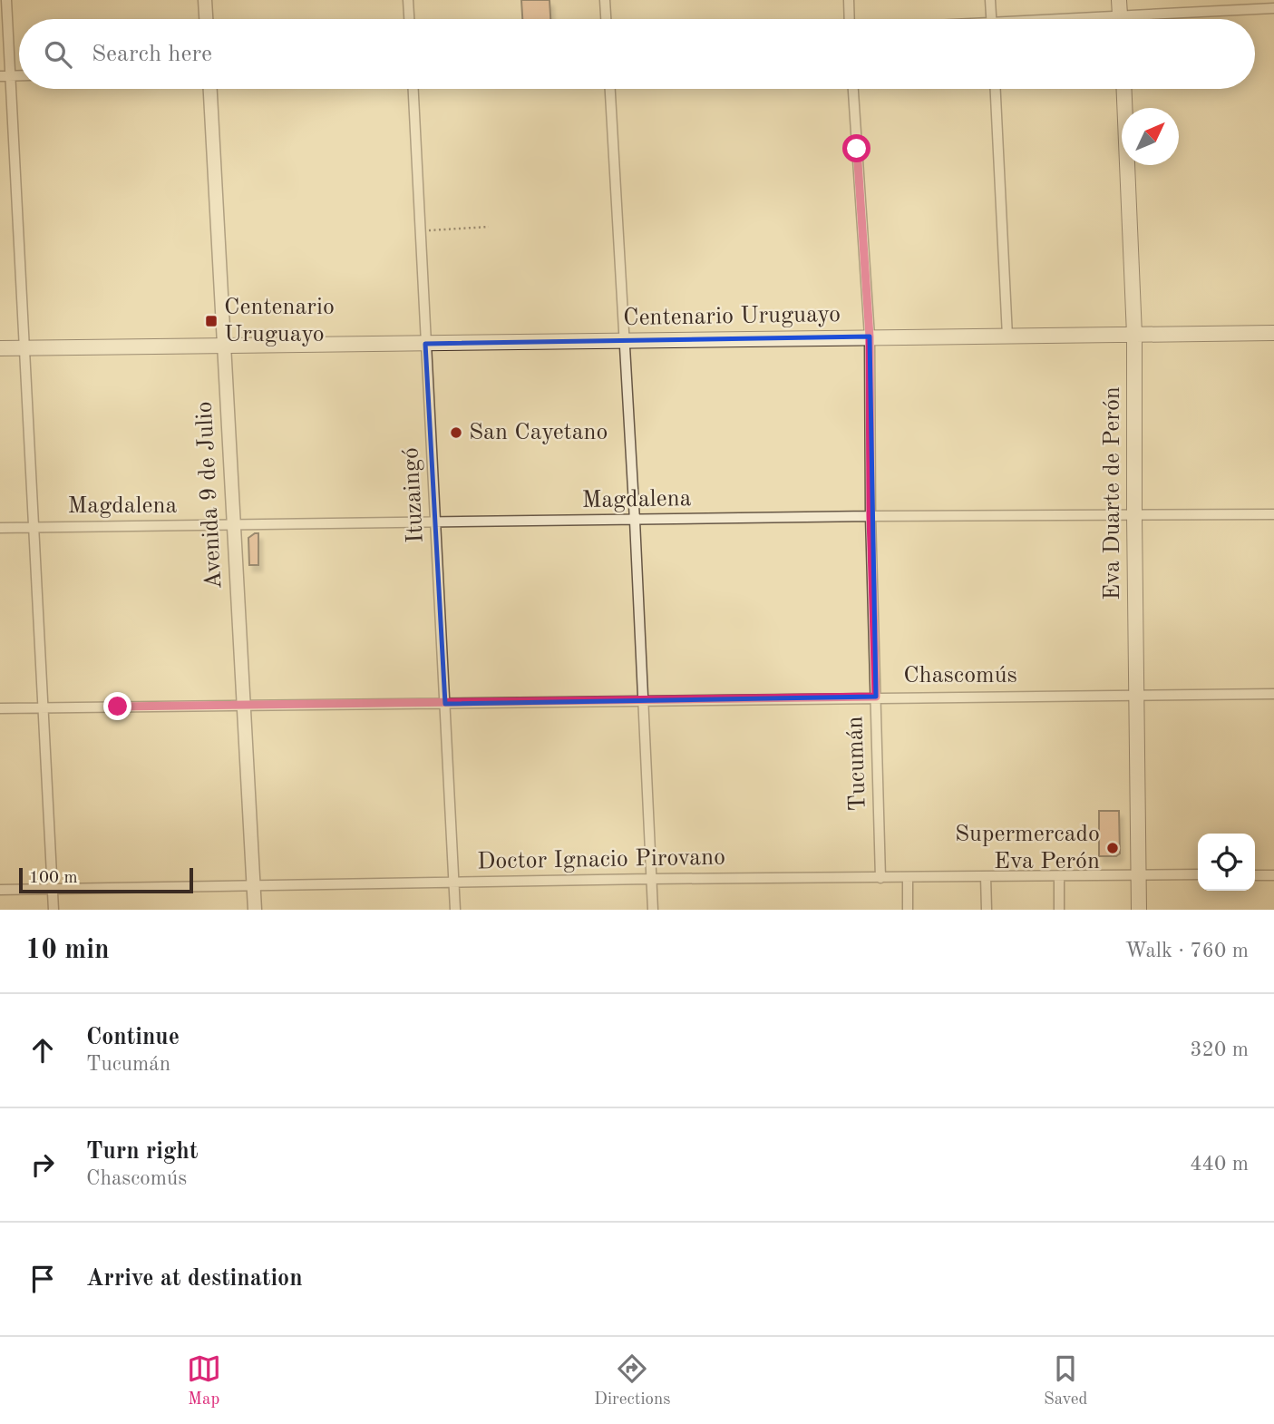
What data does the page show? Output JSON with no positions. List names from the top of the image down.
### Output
{
  "streets": {
    "main road": ["Centenario Uruguayo", "Eva Duarte de Perón"],
    "street": [
      "Avenida 9 de Julio",
      "Ituzaingó",
      "Magdalena",
      "Chascomús",
      "Tucumán",
      "Doctor Ignacio Pirovano"
    ]
  },
  "crossings": [
    ["Centenario Uruguayo", "Eva Duarte de Perón"],
    ["Centenario Uruguayo", "Avenida 9 de Julio"],
    ["Centenario Uruguayo", "Ituzaingó"],
    ["Centenario Uruguayo", "Tucumán"],
    ["Eva Duarte de Perón", "Magdalena"],
    ["Eva Duarte de Perón", "Chascomús"],
    ["Eva Duarte de Perón", "Doctor Ignacio Pirovano"],
    ["Avenida 9 de Julio", "Magdalena"],
    ["Avenida 9 de Julio", "Chascomús"],
    ["Avenida 9 de Julio", "Doctor Ignacio Pirovano"],
    ["Ituzaingó", "Magdalena"],
    ["Ituzaingó", "Chascomús"],
    ["Ituzaingó", "Doctor Ignacio Pirovano"],
    ["Magdalena", "Tucumán"],
    ["Chascomús", "Tucumán"],
    ["Tucumán", "Doctor Ignacio Pirovano"]
  ],
  "places": {
    "transit": ["Centenario Uruguayo"],
    "other": ["San Cayetano", "Supermercado Eva Perón"]
  },
  "scale_bar": "100 m",
  "north": "top right",
  "page": {
    "search": "Search here",
    "scale": "100 m",
    "heading": ["10 min", "Walk · 760 m"],
    "list": [
      ["Continue", "Tucumán", "320 m"],
      ["Turn right", "Chascomús", "440 m"],
      "Arrive at destination"
    ],
    "nav": ["Map", "Directions", "Saved"]
  }
}
